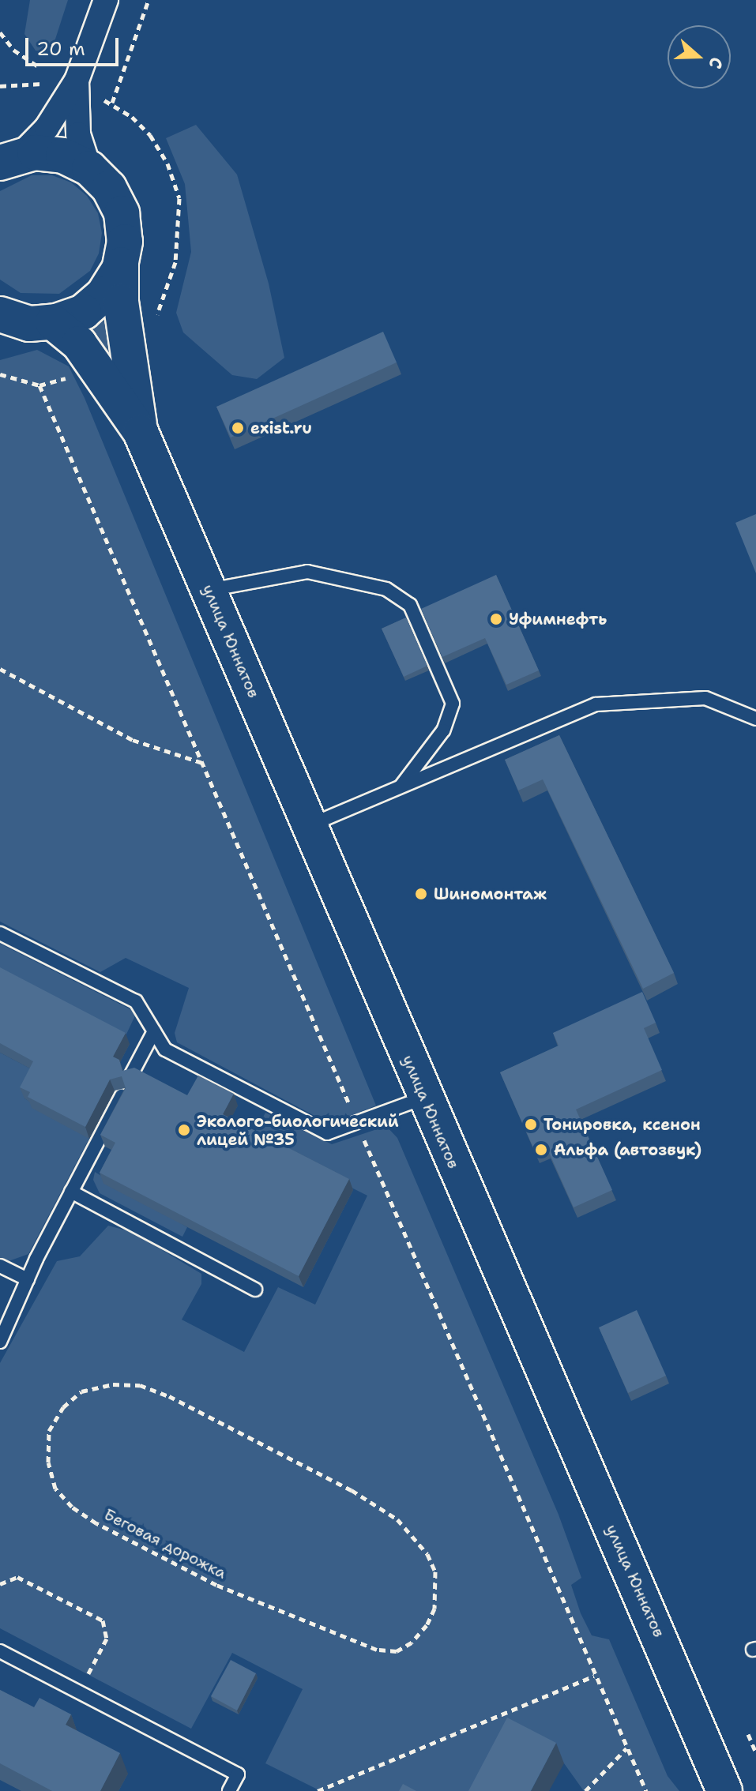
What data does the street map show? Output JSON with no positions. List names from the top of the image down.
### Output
{
  "streets": {
    "main road": ["улица Юннатов"],
    "path": ["Беговая дорожка"]
  },
  "places": [
    "exist.ru",
    "Уфимнефть",
    "Шиномонтаж",
    "Тонировка, ксенон",
    "Эколого-биологический лицей №35",
    "Альфа (автозвук)"
  ],
  "scale_bar": "20 m",
  "north": "right"
}
